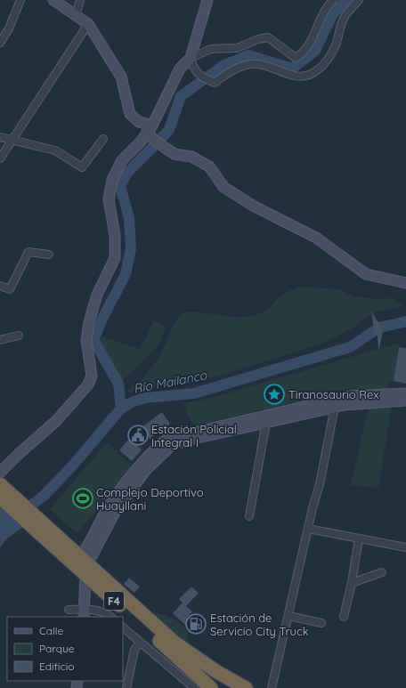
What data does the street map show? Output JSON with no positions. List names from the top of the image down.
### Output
{
  "streets": {
    "highway": ["F4"]
  },
  "water": ["Río Mailanco"],
  "places": {
    "place": ["Tiranosaurio Rex"],
    "public building": ["Estación Policial Integral I"],
    "sports": ["Complejo Deportivo Huayllani"],
    "fuel station": ["Estación de Servicio City Truck"]
  },
  "legend": ["Calle", "Parque", "Edificio"]
}
